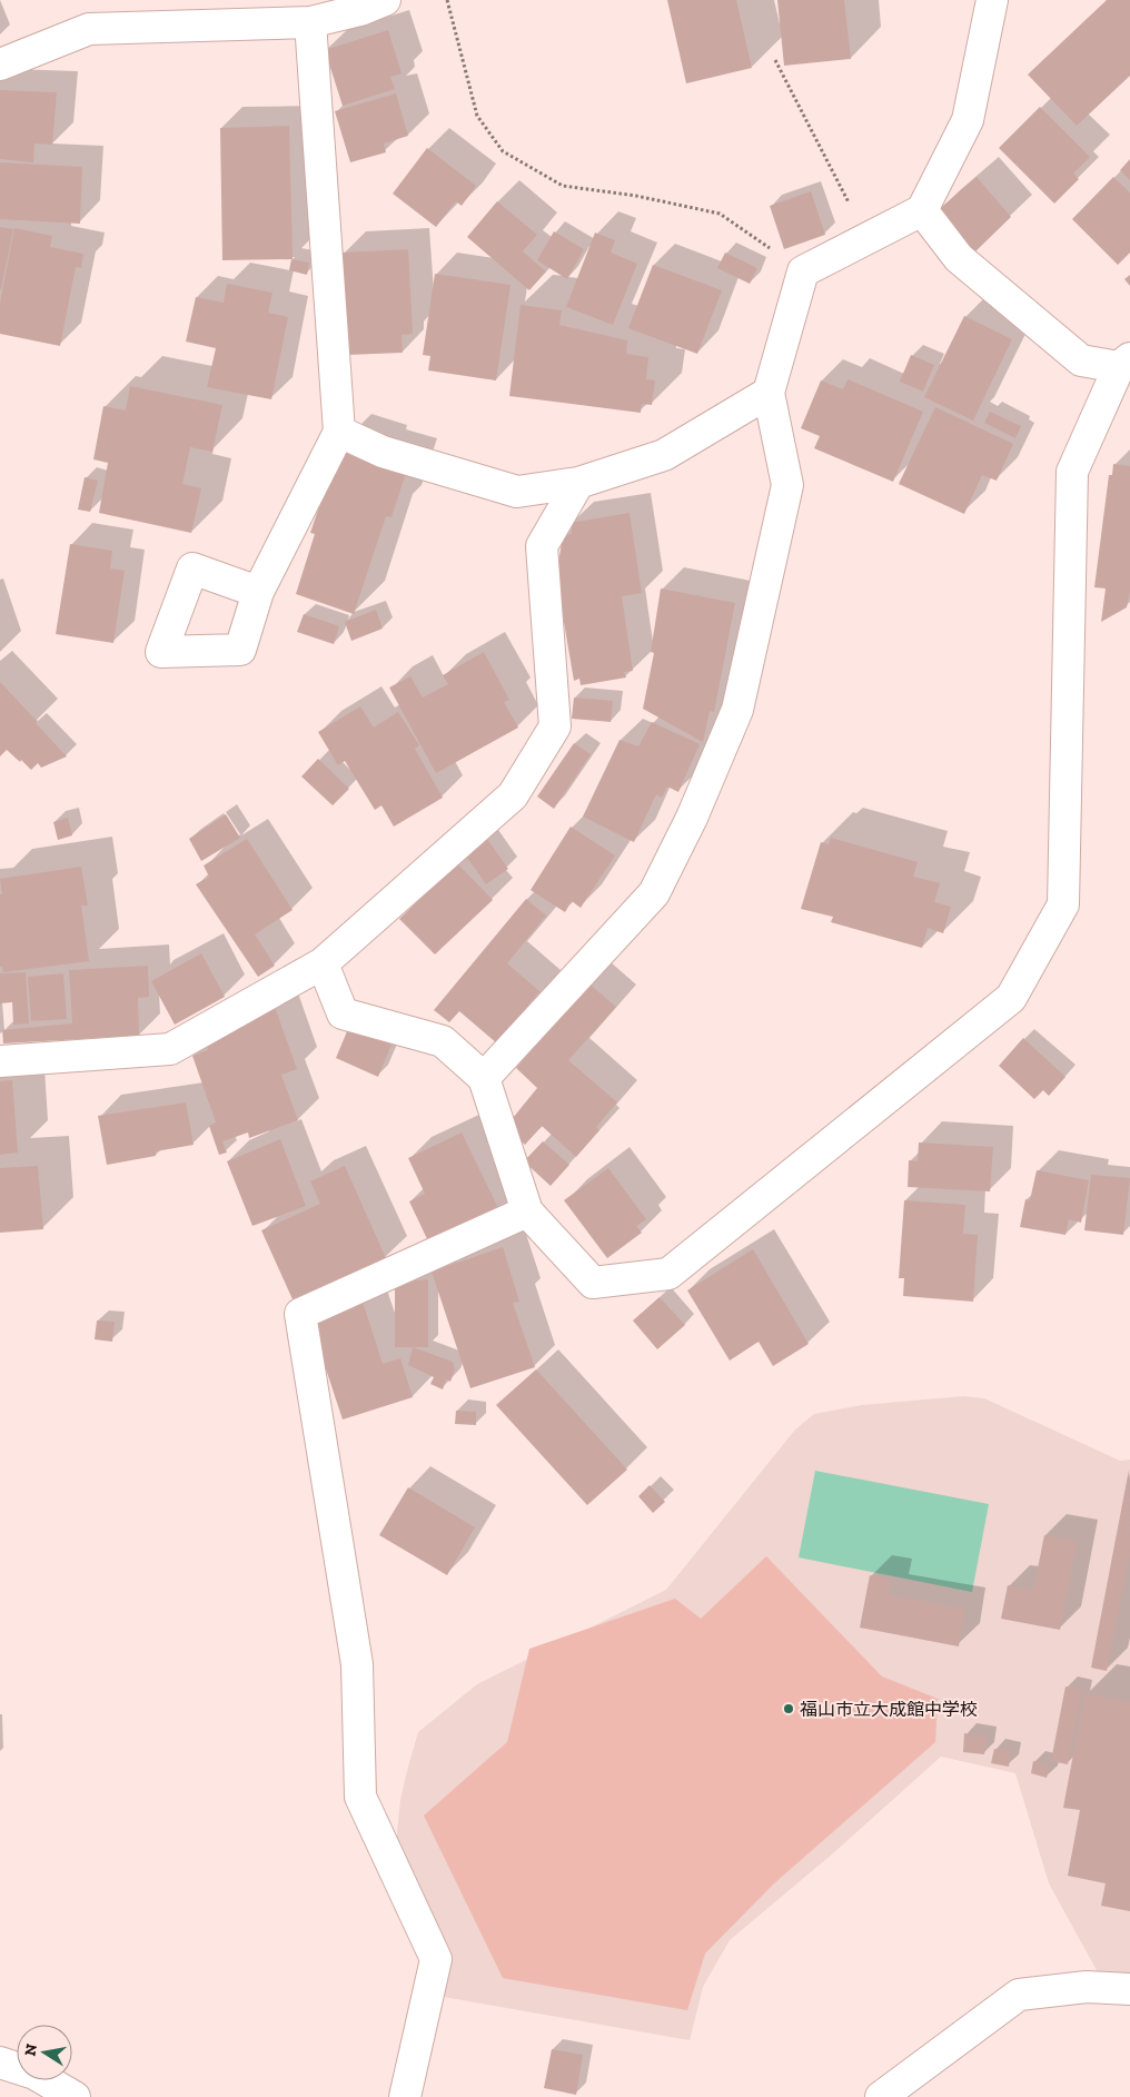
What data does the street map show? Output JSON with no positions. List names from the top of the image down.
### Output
{
  "places": ["福山市立大成館中学校"],
  "north": "left"
}
